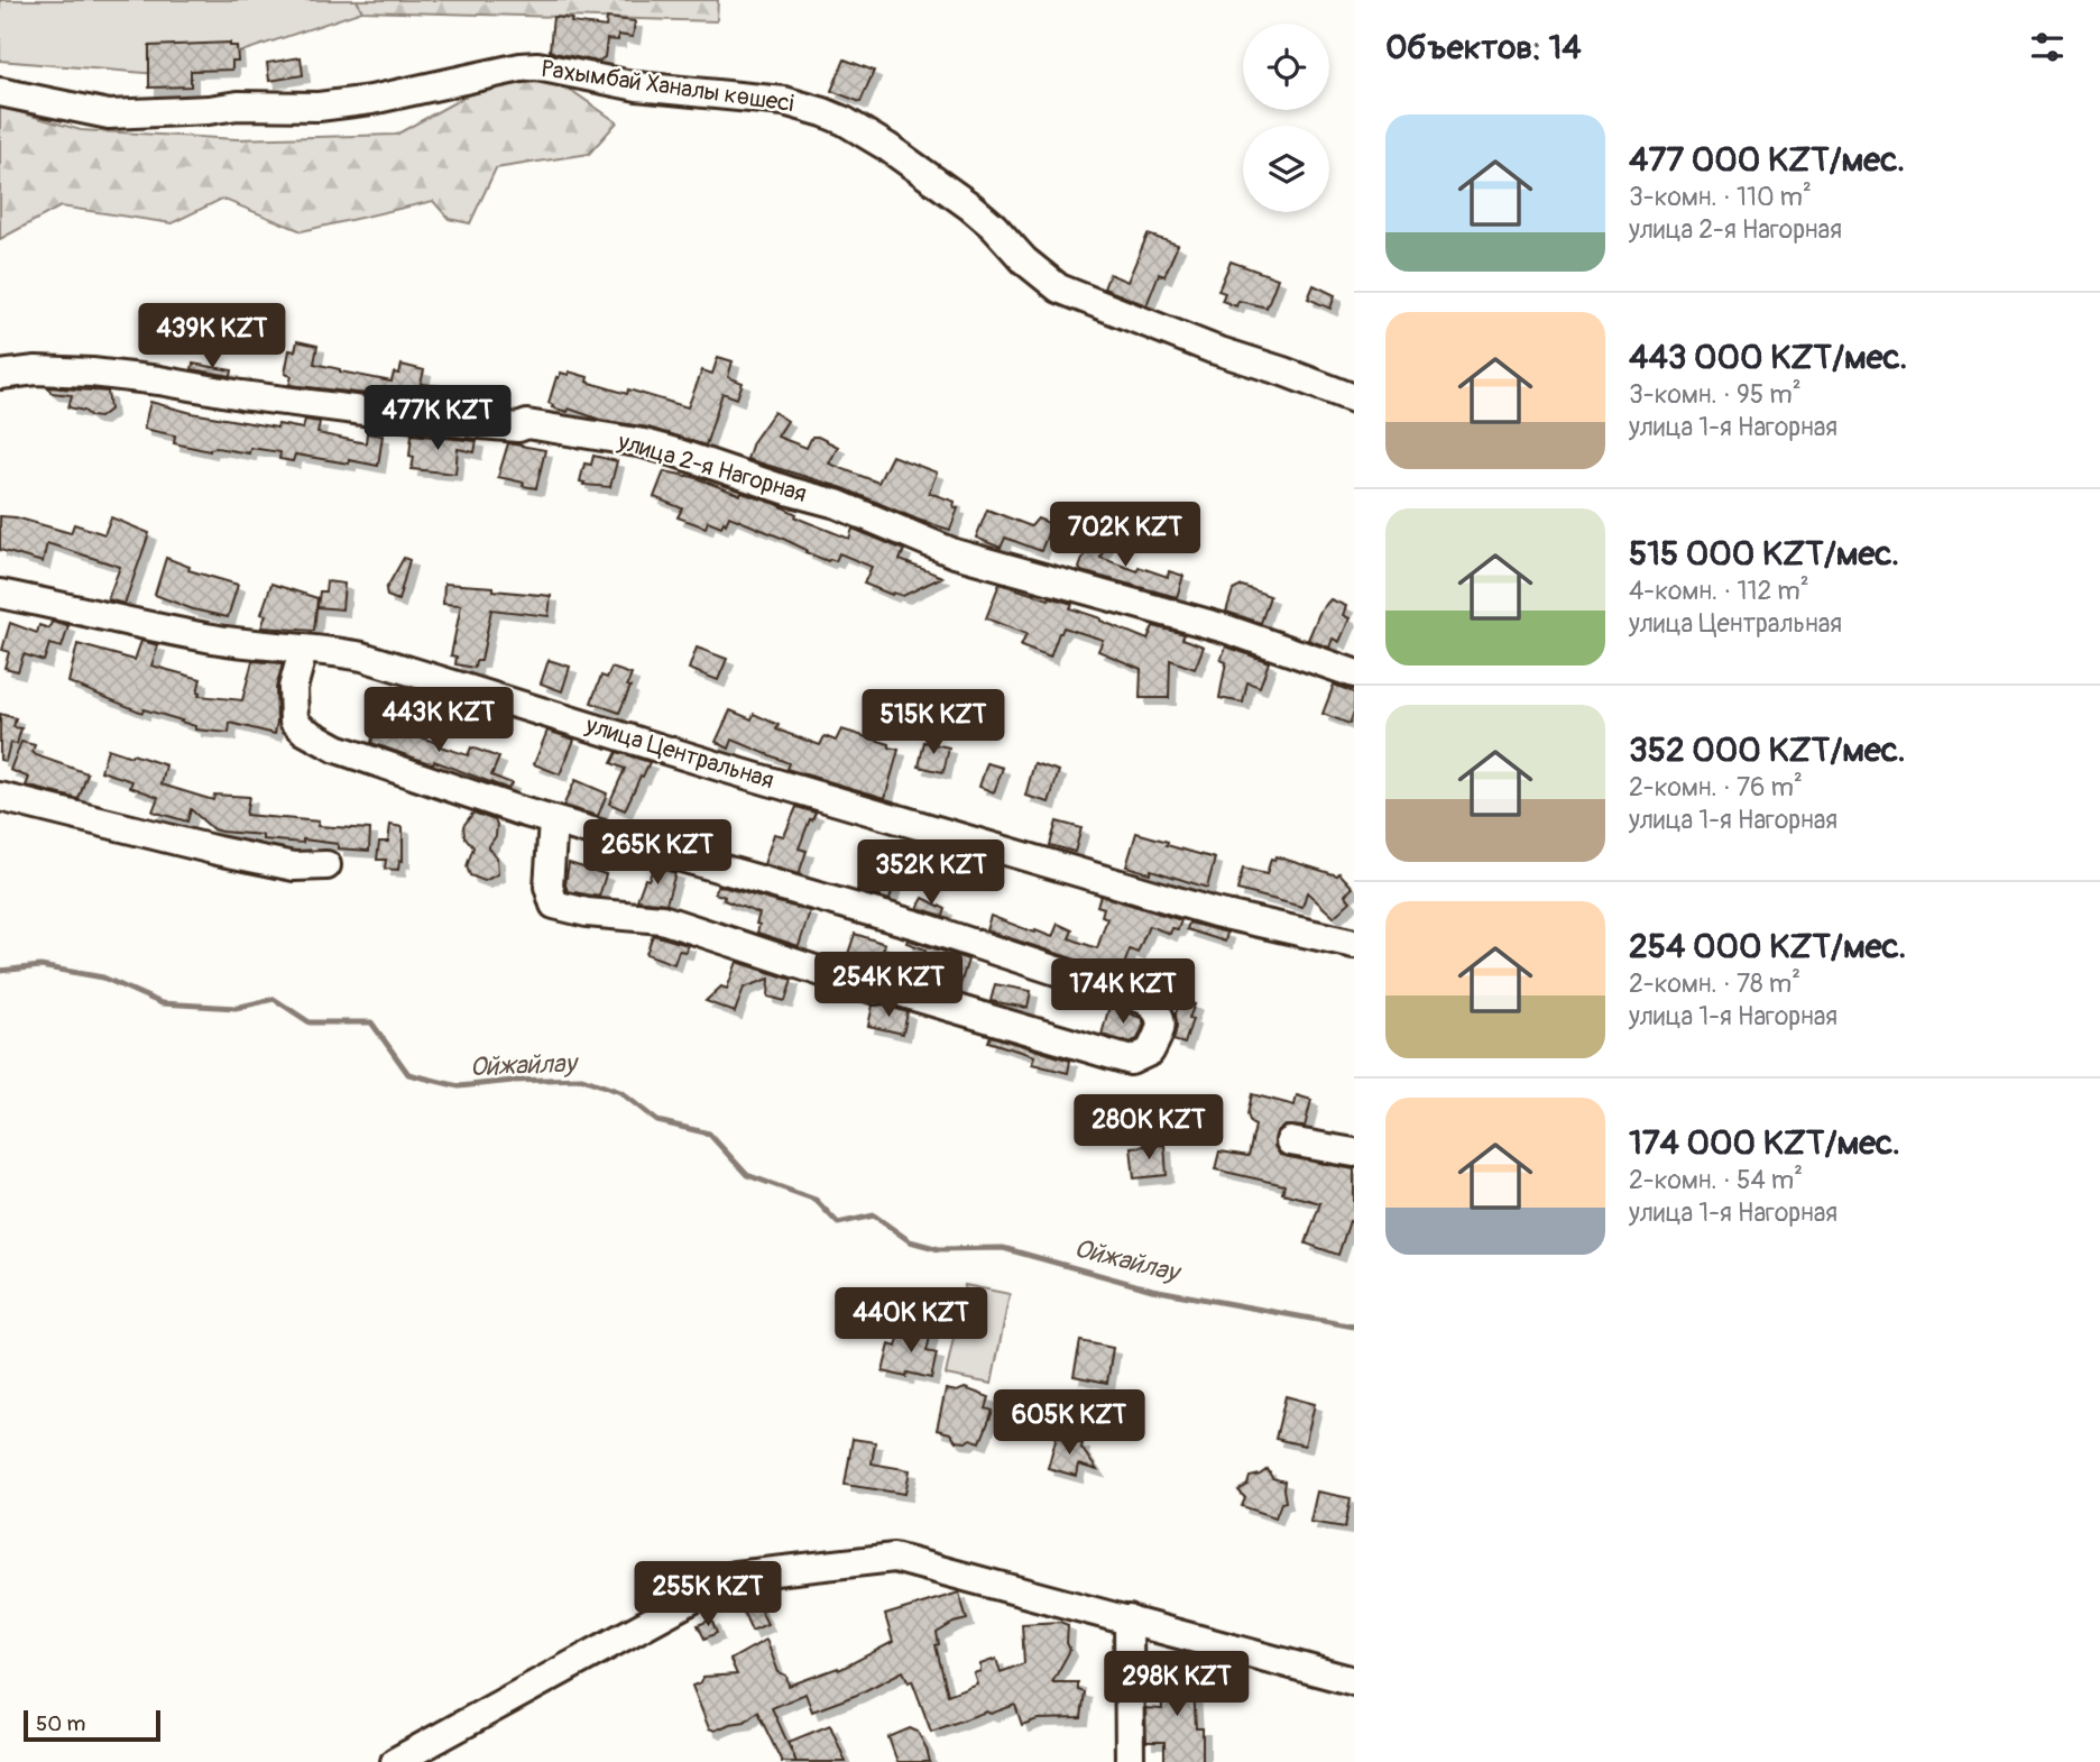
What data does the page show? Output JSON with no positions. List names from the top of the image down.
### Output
{
  "streets": {
    "street": ["Рахымбай Ханалы көшесі", "улица 2-я Нагорная", "улица Центральная"]
  },
  "water": ["Ойжайлау"],
  "scale_bar": "50 m",
  "page": {
    "heading": "Объектов: 14",
    "list": [
      {
        "name": "477 000 KZT/мес.",
        "note": "3-комн. · 110 m² · улица 2-я Нагорная"
      },
      {
        "name": "443 000 KZT/мес.",
        "note": "3-комн. · 95 m² · улица 1-я Нагорная"
      },
      {
        "name": "515 000 KZT/мес.",
        "note": "4-комн. · 112 m² · улица Центральная"
      },
      {
        "name": "352 000 KZT/мес.",
        "note": "2-комн. · 76 m² · улица 1-я Нагорная"
      },
      {
        "name": "254 000 KZT/мес.",
        "note": "2-комн. · 78 m² · улица 1-я Нагорная"
      },
      {
        "name": "174 000 KZT/мес.",
        "note": "2-комн. · 54 m² · улица 1-я Нагорная"
      }
    ],
    "price": [
      "439K KZT",
      "477K KZT",
      "702K KZT",
      "443K KZT",
      "515K KZT",
      "265K KZT",
      "352K KZT",
      "254K KZT",
      "174K KZT",
      "280K KZT",
      "440K KZT",
      "605K KZT",
      "255K KZT",
      "298K KZT"
    ],
    "scale": "50 m"
  }
}
